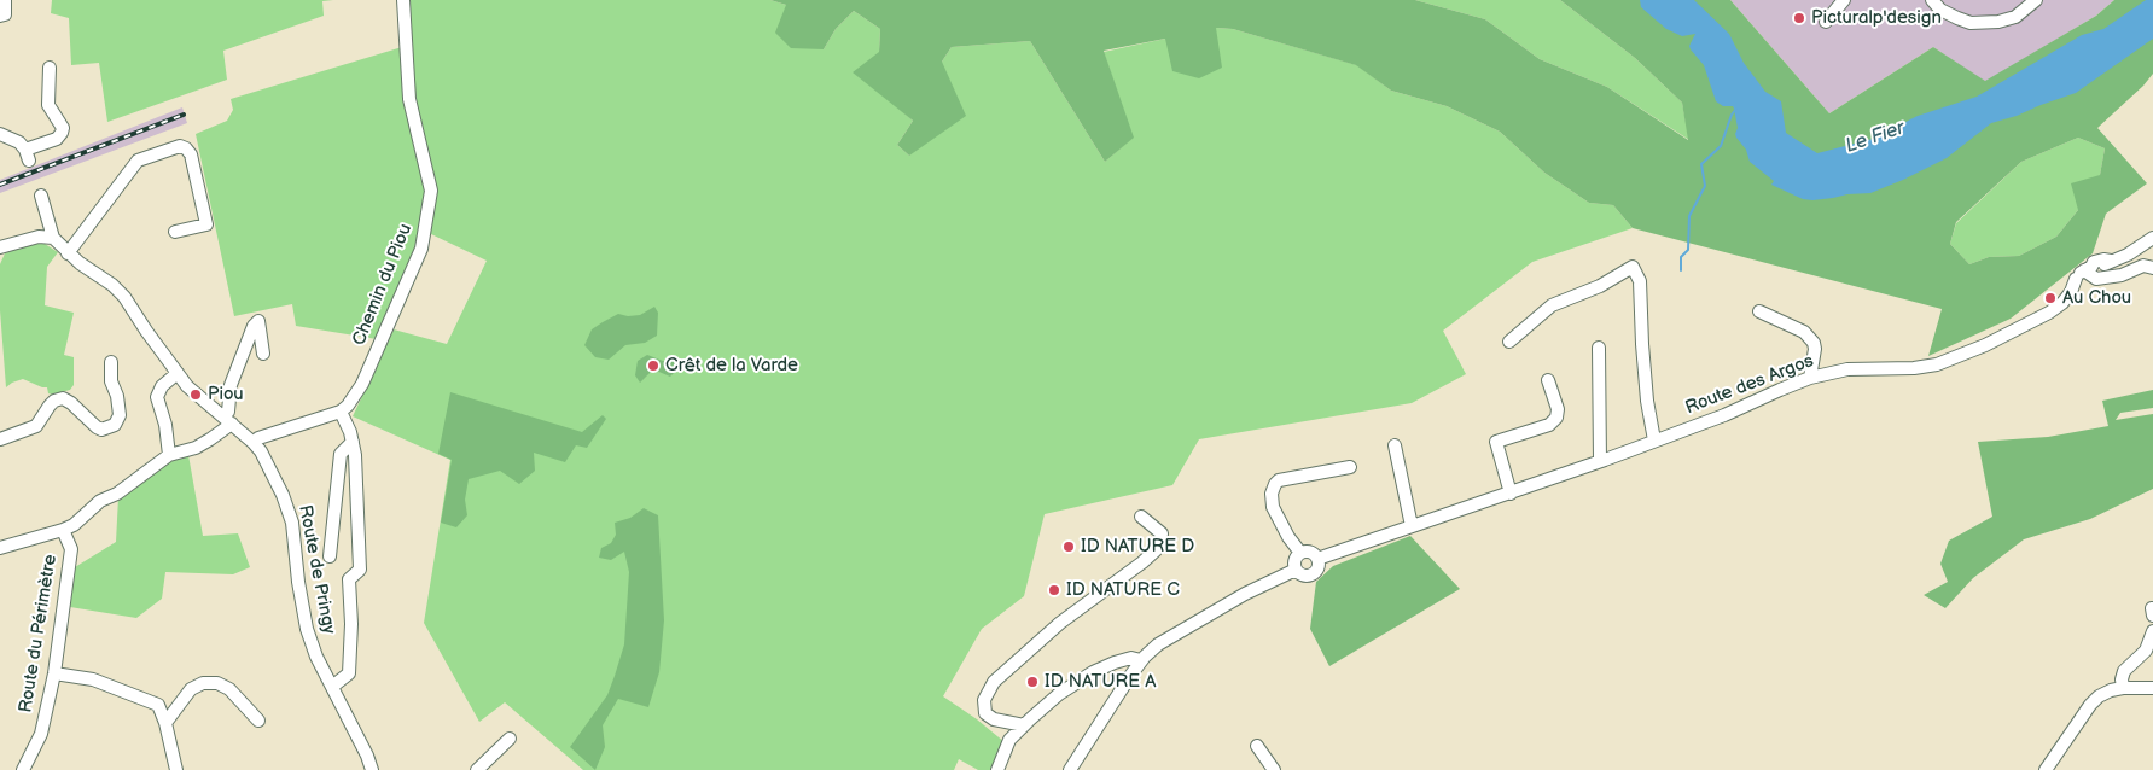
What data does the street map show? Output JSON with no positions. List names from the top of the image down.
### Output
{
  "streets": {
    "street": [
      "Chemin du Piou",
      "Route des Argos",
      "Route de Pringy",
      "Route du Périmètre"
    ]
  },
  "water": ["Le Fier"],
  "places": [
    "Picturalp'design",
    "Au Chou",
    "Crêt de la Varde",
    "Piou",
    "ID NATURE D",
    "ID NATURE C",
    "ID NATURE A"
  ]
}
